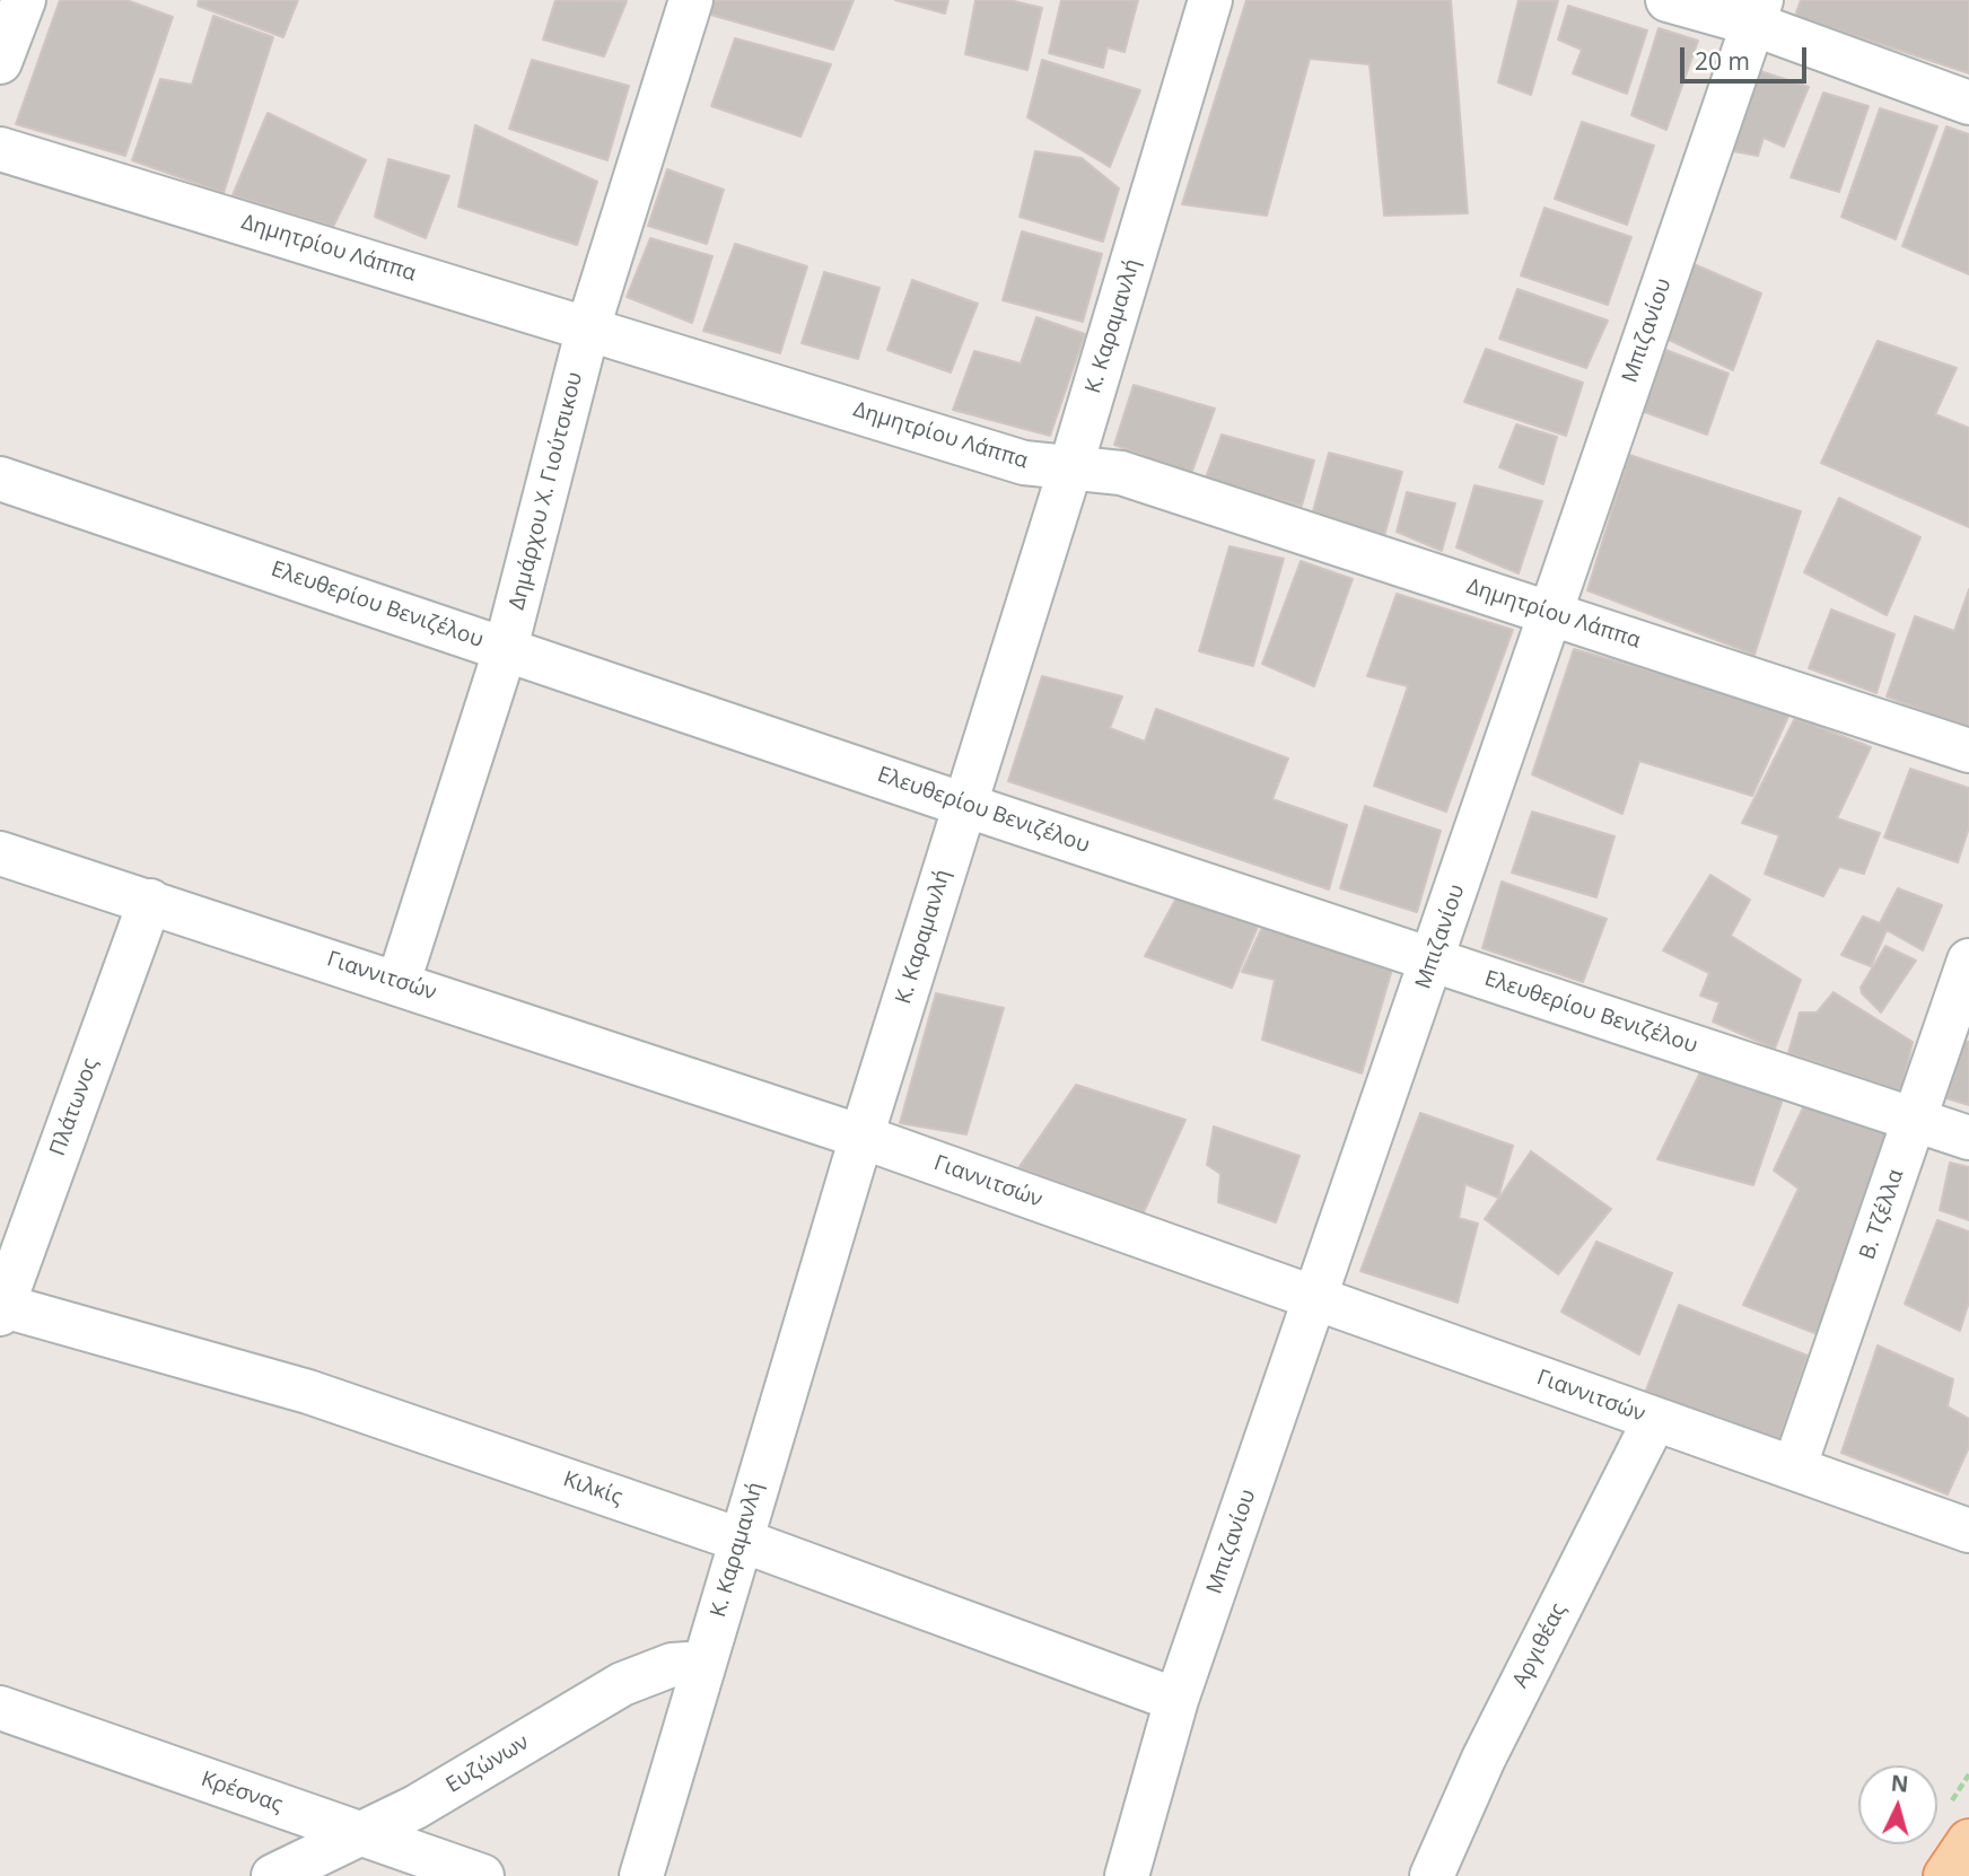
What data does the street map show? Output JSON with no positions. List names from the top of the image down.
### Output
{
  "streets": {
    "street": [
      "Δημητρίου Λάππα",
      "Κ. Καραμανλή",
      "Μπιζανίου",
      "Δημάρχου Χ. Γιούτσικου",
      "Ελευθερίου Βενιζέλου",
      "Γιαννιτσών",
      "Πλάτωνος",
      "Β. Τζέλλα",
      "Κιλκίς",
      "Αργιθέας",
      "Ευζώνων",
      "Κρέσνας"
    ]
  },
  "crossings": [
    ["Δημητρίου Λάππα", "Κ. Καραμανλή"],
    ["Δημητρίου Λάππα", "Μπιζανίου"],
    ["Δημητρίου Λάππα", "Δημάρχου Χ. Γιούτσικου"],
    ["Κ. Καραμανλή", "Ελευθερίου Βενιζέλου"],
    ["Κ. Καραμανλή", "Γιαννιτσών"],
    ["Κ. Καραμανλή", "Κιλκίς"],
    ["Κ. Καραμανλή", "Ευζώνων"],
    ["Μπιζανίου", "Ελευθερίου Βενιζέλου"],
    ["Μπιζανίου", "Γιαννιτσών"],
    ["Μπιζανίου", "Κιλκίς"],
    ["Δημάρχου Χ. Γιούτσικου", "Ελευθερίου Βενιζέλου"],
    ["Δημάρχου Χ. Γιούτσικου", "Γιαννιτσών"],
    ["Ελευθερίου Βενιζέλου", "Β. Τζέλλα"],
    ["Γιαννιτσών", "Πλάτωνος"],
    ["Γιαννιτσών", "Β. Τζέλλα"],
    ["Γιαννιτσών", "Αργιθέας"],
    ["Πλάτωνος", "Κιλκίς"],
    ["Ευζώνων", "Κρέσνας"]
  ],
  "scale_bar": "20 m",
  "north": "top"
}
